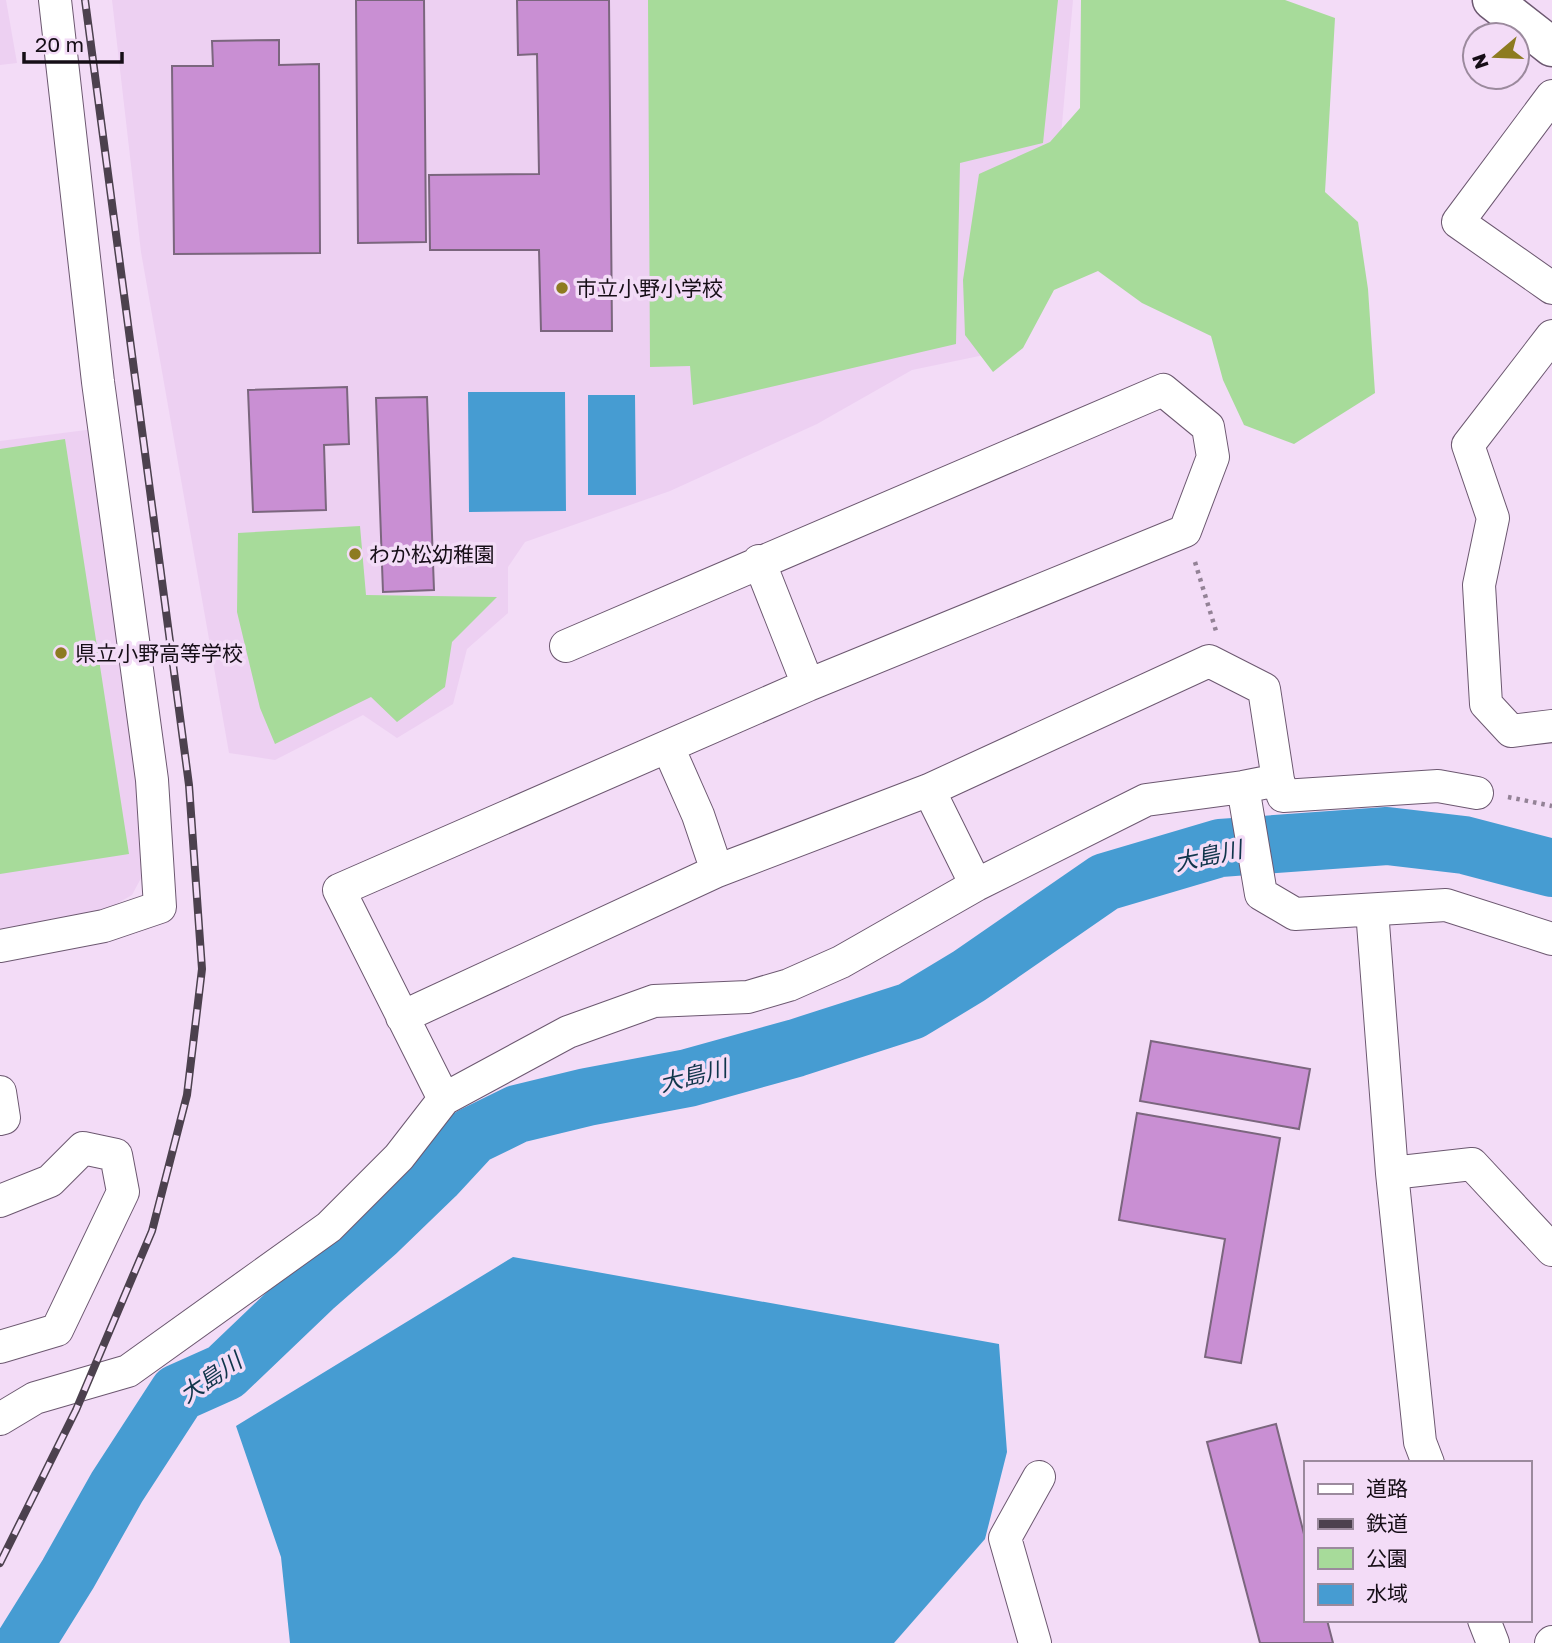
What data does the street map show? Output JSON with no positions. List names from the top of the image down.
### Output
{
  "water": ["大島川"],
  "places": ["市立小野小学校", "わか松幼稚園", "県立小野高等学校"],
  "legend": [
    "道路",
    "鉄道",
    "公園",
    "水域"
  ],
  "scale_bar": "20 m",
  "north": "left"
}
